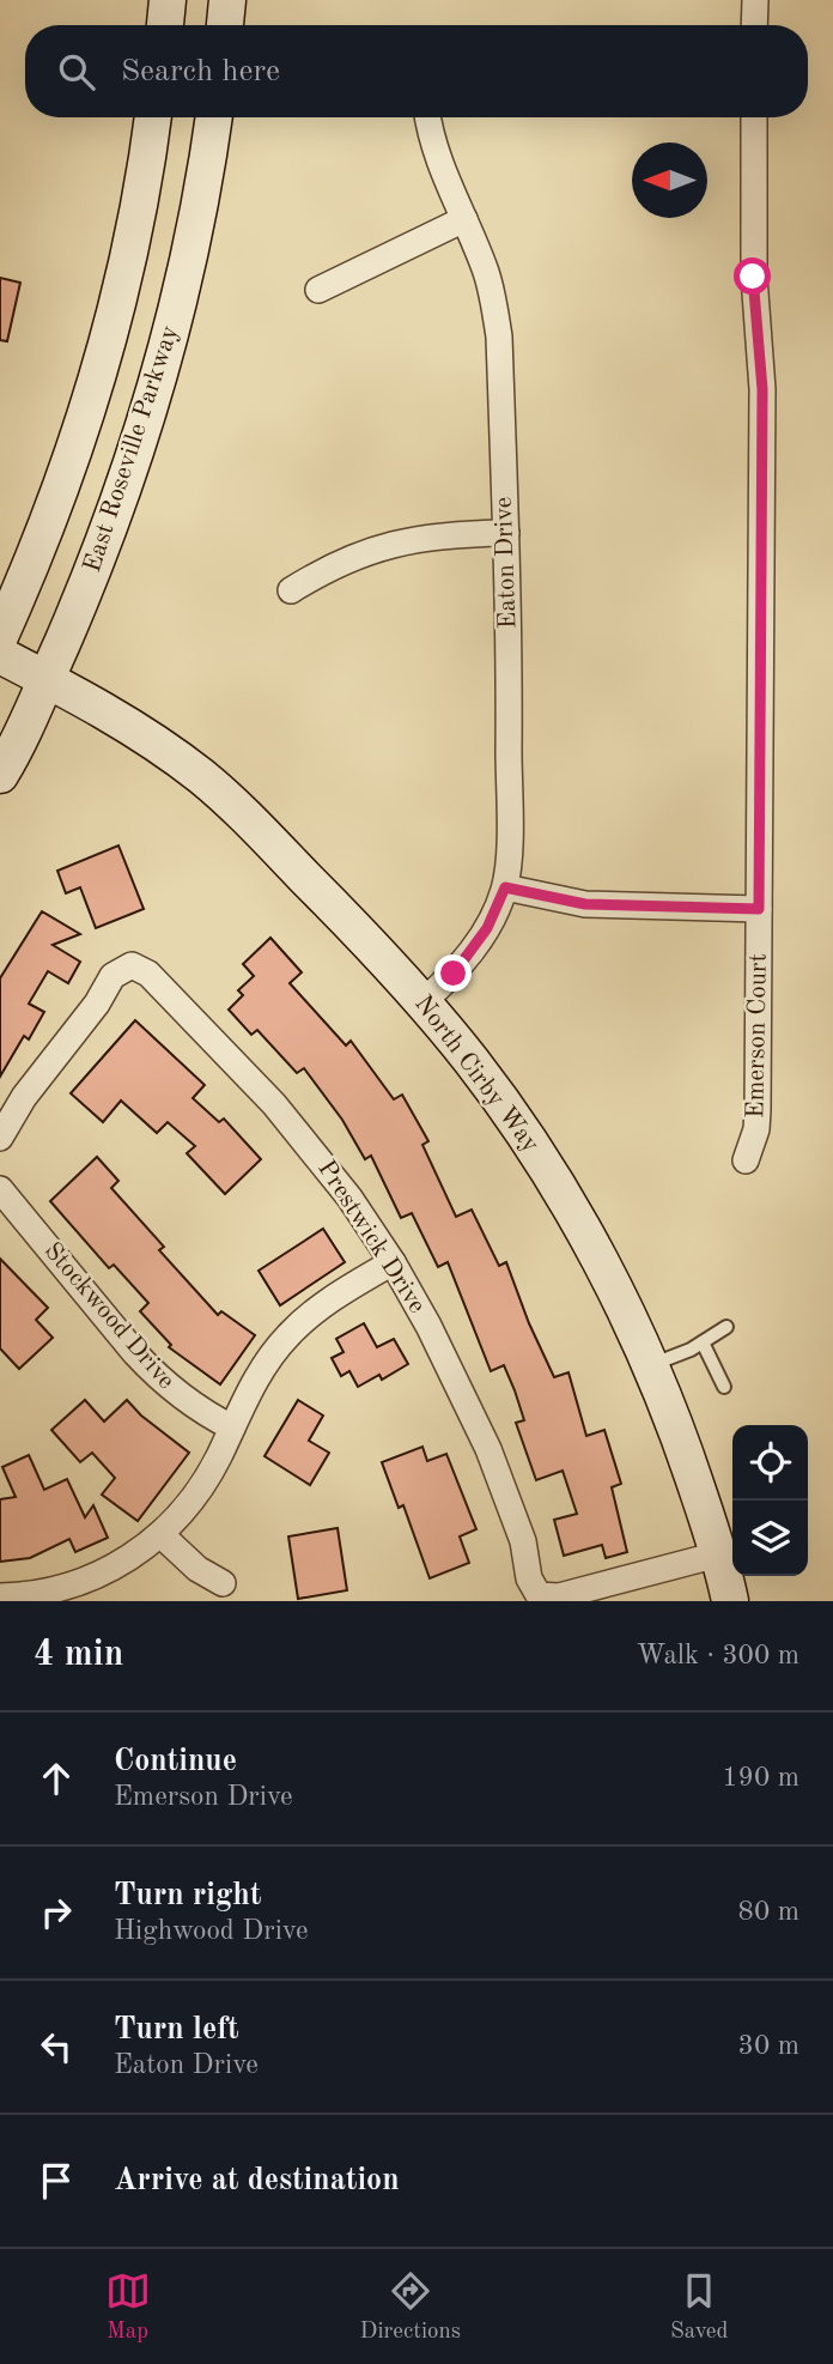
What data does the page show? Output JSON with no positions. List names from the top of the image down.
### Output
{
  "streets": {
    "main road": ["East Roseville Parkway", "North Cirby Way"],
    "street": [
      "Eaton Drive",
      "Emerson Court",
      "Prestwick Drive",
      "Stockwood Drive"
    ]
  },
  "crossings": [
    ["East Roseville Parkway", "North Cirby Way"],
    ["Eaton Drive", "North Cirby Way"],
    ["North Cirby Way", "Prestwick Drive"]
  ],
  "north": "left",
  "page": {
    "search": "Search here",
    "heading": ["4 min", "Walk · 300 m"],
    "list": [
      ["Continue", "Emerson Drive", "190 m"],
      ["Turn right", "Highwood Drive", "80 m"],
      ["Turn left", "Eaton Drive", "30 m"],
      "Arrive at destination"
    ],
    "nav": ["Map", "Directions", "Saved"]
  }
}
